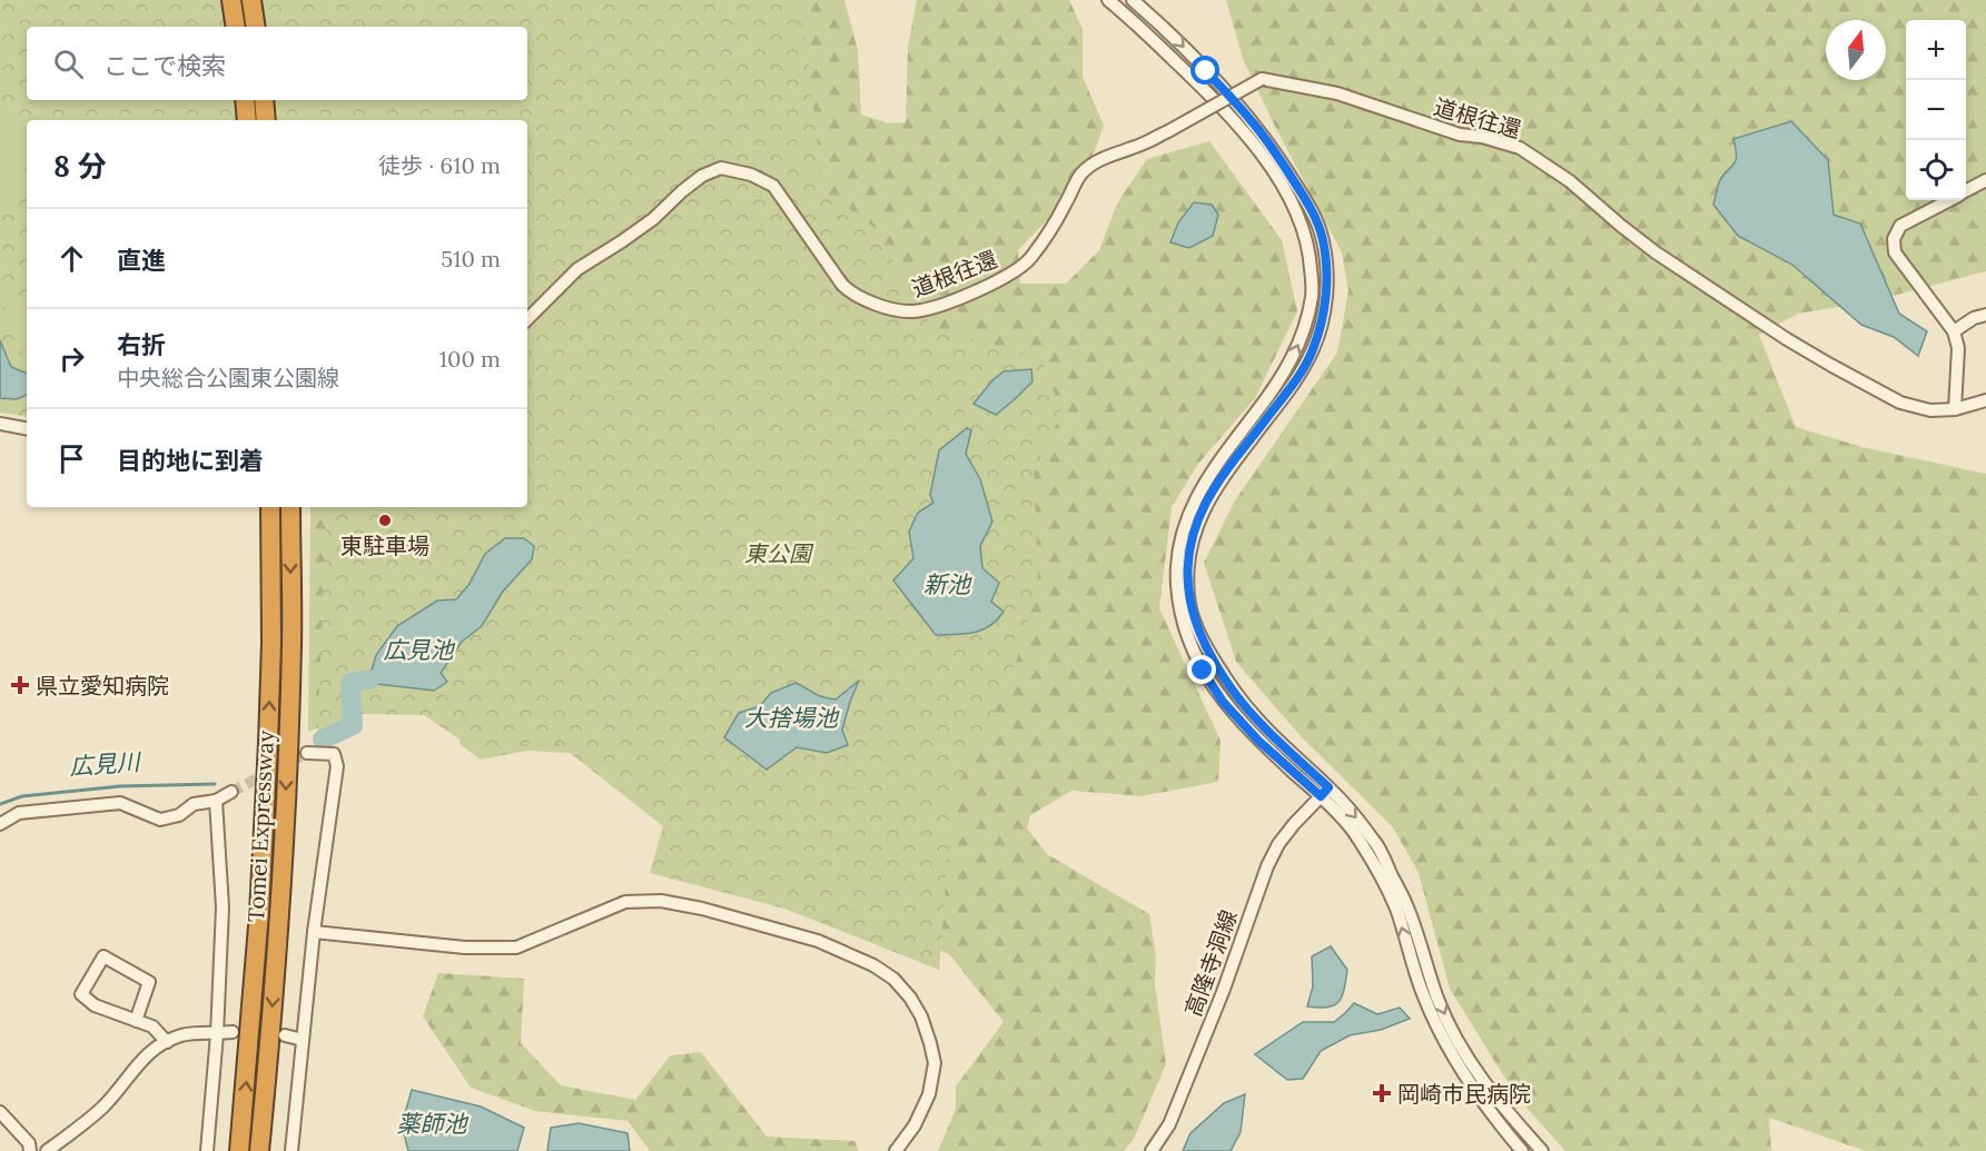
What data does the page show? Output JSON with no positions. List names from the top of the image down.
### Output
{
  "streets": {
    "highway": ["Tomei Expressway"],
    "street": ["道根往還", "高隆寺洞線"]
  },
  "water": [
    "新池",
    "広見池",
    "大捨場池",
    "広見川",
    "薬師池"
  ],
  "parks": ["東公園"],
  "places": {
    "other": ["東駐車場"],
    "health": ["県立愛知病院", "岡崎市民病院"]
  },
  "north": "top",
  "page": {
    "map_buttons": ["+", "−"],
    "search": "ここで検索",
    "heading": ["8 分", "徒歩 · 610 m"],
    "list": [
      ["直進", "510 m"],
      ["右折", "中央総合公園東公園線", "100 m"],
      "目的地に到着"
    ]
  }
}
